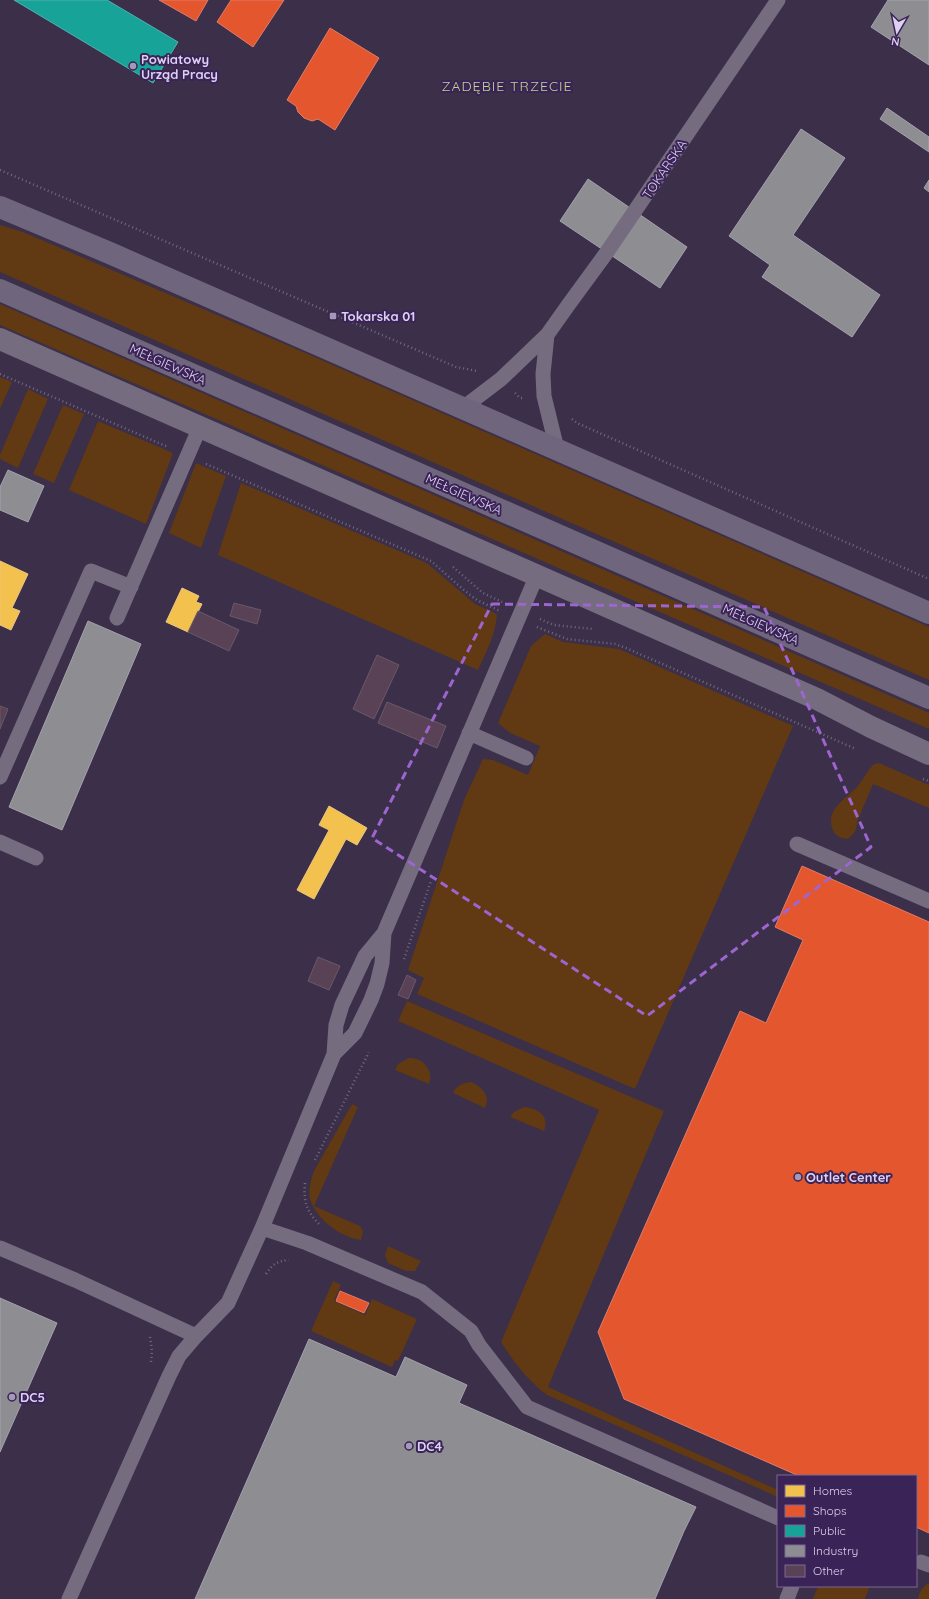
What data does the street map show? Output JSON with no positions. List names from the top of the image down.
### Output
{
  "streets": {
    "main road": ["MEŁGIEWSKA"],
    "lane": ["TOKARSKA"]
  },
  "districts": ["ZADĘBIE TRZECIE"],
  "places": {
    "other": [
      "Powiatowy Urząd Pracy",
      "Outlet Center",
      "DC5",
      "DC4"
    ],
    "transit": ["Tokarska 01"]
  },
  "legend": [
    "Homes",
    "Shops",
    "Public",
    "Industry",
    "Other"
  ],
  "north": "bottom"
}
